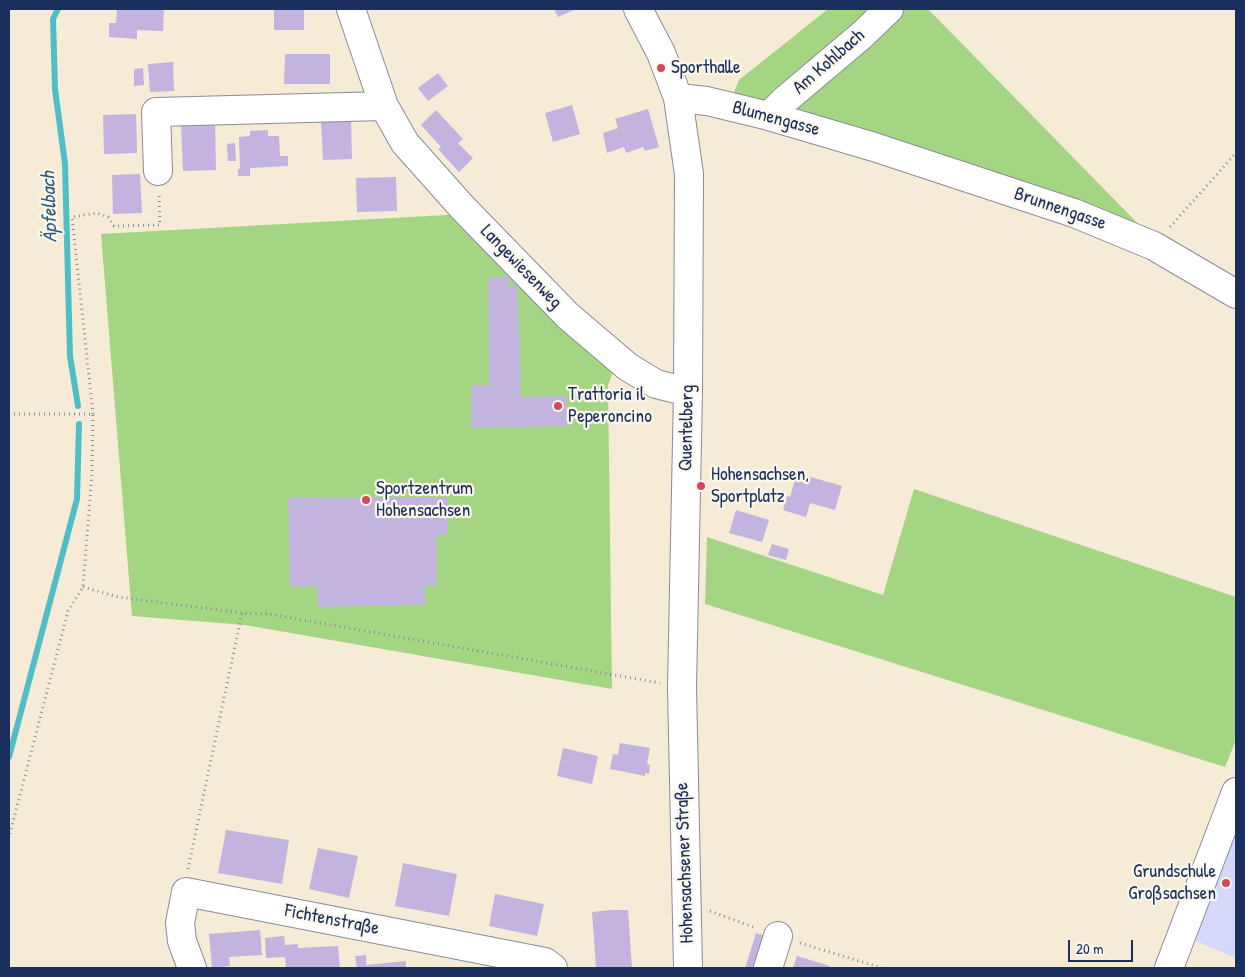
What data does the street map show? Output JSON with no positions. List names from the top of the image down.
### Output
{
  "streets": {
    "street": [
      "Am Kohlbach",
      "Blumengasse",
      "Brunnengasse",
      "Langewiesenweg",
      "Quentelberg",
      "Hohensachsener Straße",
      "Fichtenstraße"
    ]
  },
  "crossings": [
    ["Am Kohlbach", "Blumengasse"],
    ["Blumengasse", "Brunnengasse"],
    ["Blumengasse", "Quentelberg"],
    ["Langewiesenweg", "Quentelberg"],
    ["Quentelberg", "Hohensachsener Straße"]
  ],
  "water": ["Äpfelbach"],
  "places": [
    "Sporthalle",
    "Trattoria il Peperoncino",
    "Hohensachsen, Sportplatz",
    "Sportzentrum Hohensachsen",
    "Grundschule Großsachsen"
  ],
  "scale_bar": "20 m"
}
